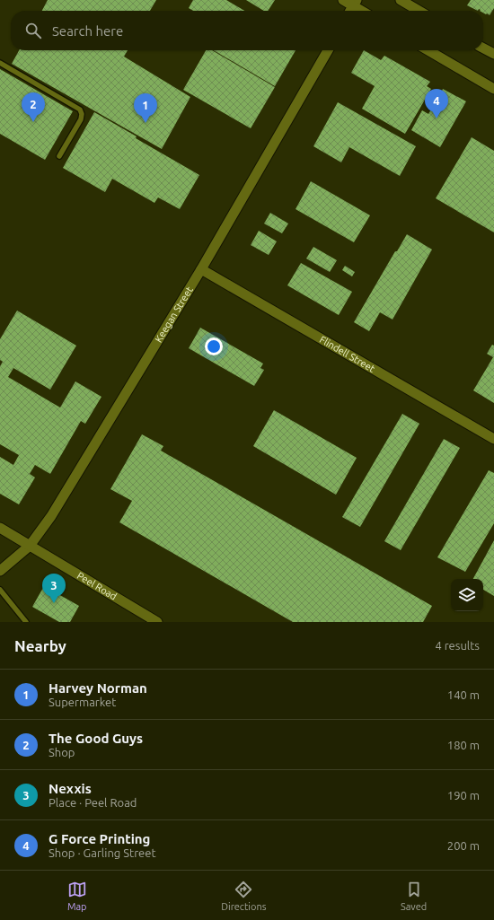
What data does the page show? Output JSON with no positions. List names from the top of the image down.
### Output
{
  "streets": {
    "street": ["Keegan Street", "Flindell Street", "Peel Road"]
  },
  "crossings": [
    ["Keegan Street", "Flindell Street"],
    ["Keegan Street", "Peel Road"]
  ],
  "page": {
    "search": "Search here",
    "pins": [
      "4",
      "2",
      "1",
      "3"
    ],
    "heading": ["Nearby", "4 results"],
    "list": [
      {
        "mark": "1",
        "name": "Harvey Norman",
        "note": "Supermarket",
        "value": "140 m"
      },
      {
        "mark": "2",
        "name": "The Good Guys",
        "note": "Shop",
        "value": "180 m"
      },
      {
        "mark": "3",
        "name": "Nexxis",
        "note": "Place · Peel Road",
        "value": "190 m"
      },
      {
        "mark": "4",
        "name": "G Force Printing",
        "note": "Shop · Garling Street",
        "value": "200 m"
      }
    ],
    "nav": ["Map", "Directions", "Saved"]
  }
}
